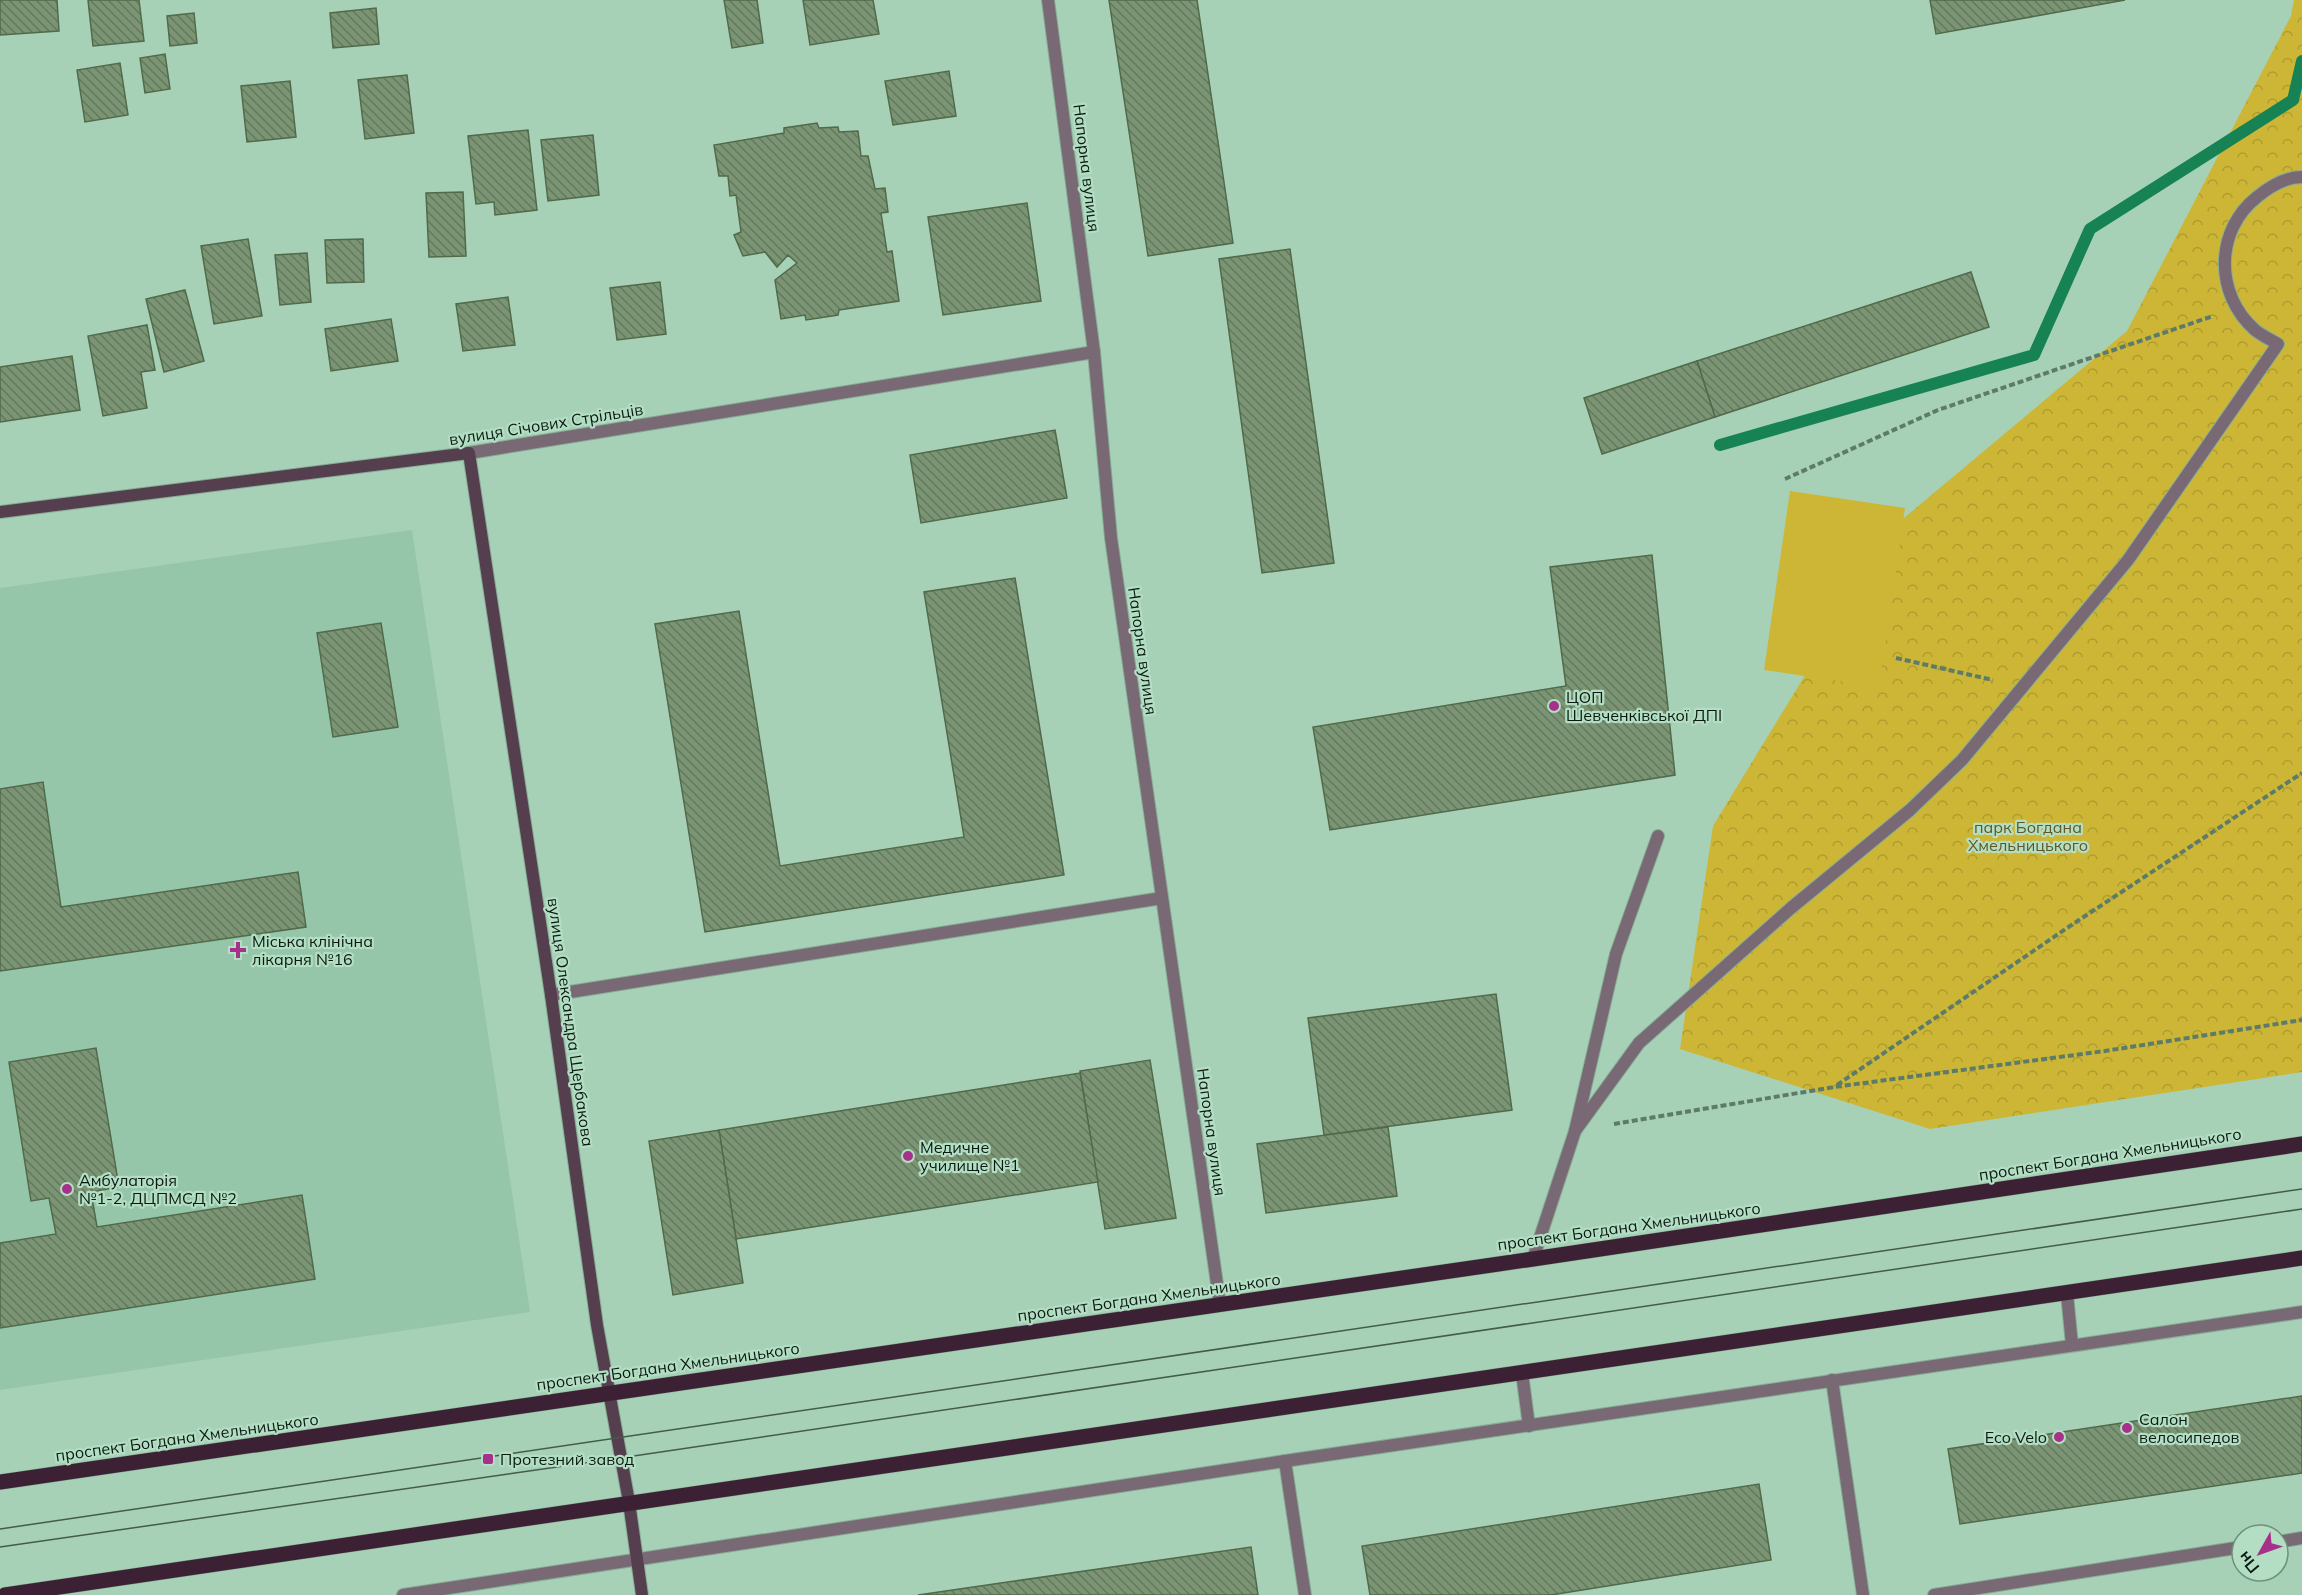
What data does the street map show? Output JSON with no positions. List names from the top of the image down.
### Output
{
  "streets": {
    "main road": ["проспект Богдана Хмельницького"],
    "street": ["Напорна вулиця", "вулиця Січових Стрільців", "вулиця Олександра Щербакова"]
  },
  "crossings": [
    ["Напорна вулиця", "вулиця Січових Стрільців"],
    ["Напорна вулиця", "проспект Богдана Хмельницького"],
    ["вулиця Січових Стрільців", "вулиця Олександра Щербакова"],
    ["вулиця Олександра Щербакова", "проспект Богдана Хмельницького"]
  ],
  "parks": ["парк Богдана Хмельницького"],
  "places": {
    "other": [
      "ЦОП Шевченківської ДПІ",
      "Медичне училище №1",
      "Амбулаторія №1-2, ДЦПМСД №2",
      "Салон велосипедов",
      "Eco Velo"
    ],
    "health": ["Міська клінічна лікарня №16"],
    "transit": ["Протезний завод"]
  },
  "north": "bottom left"
}
